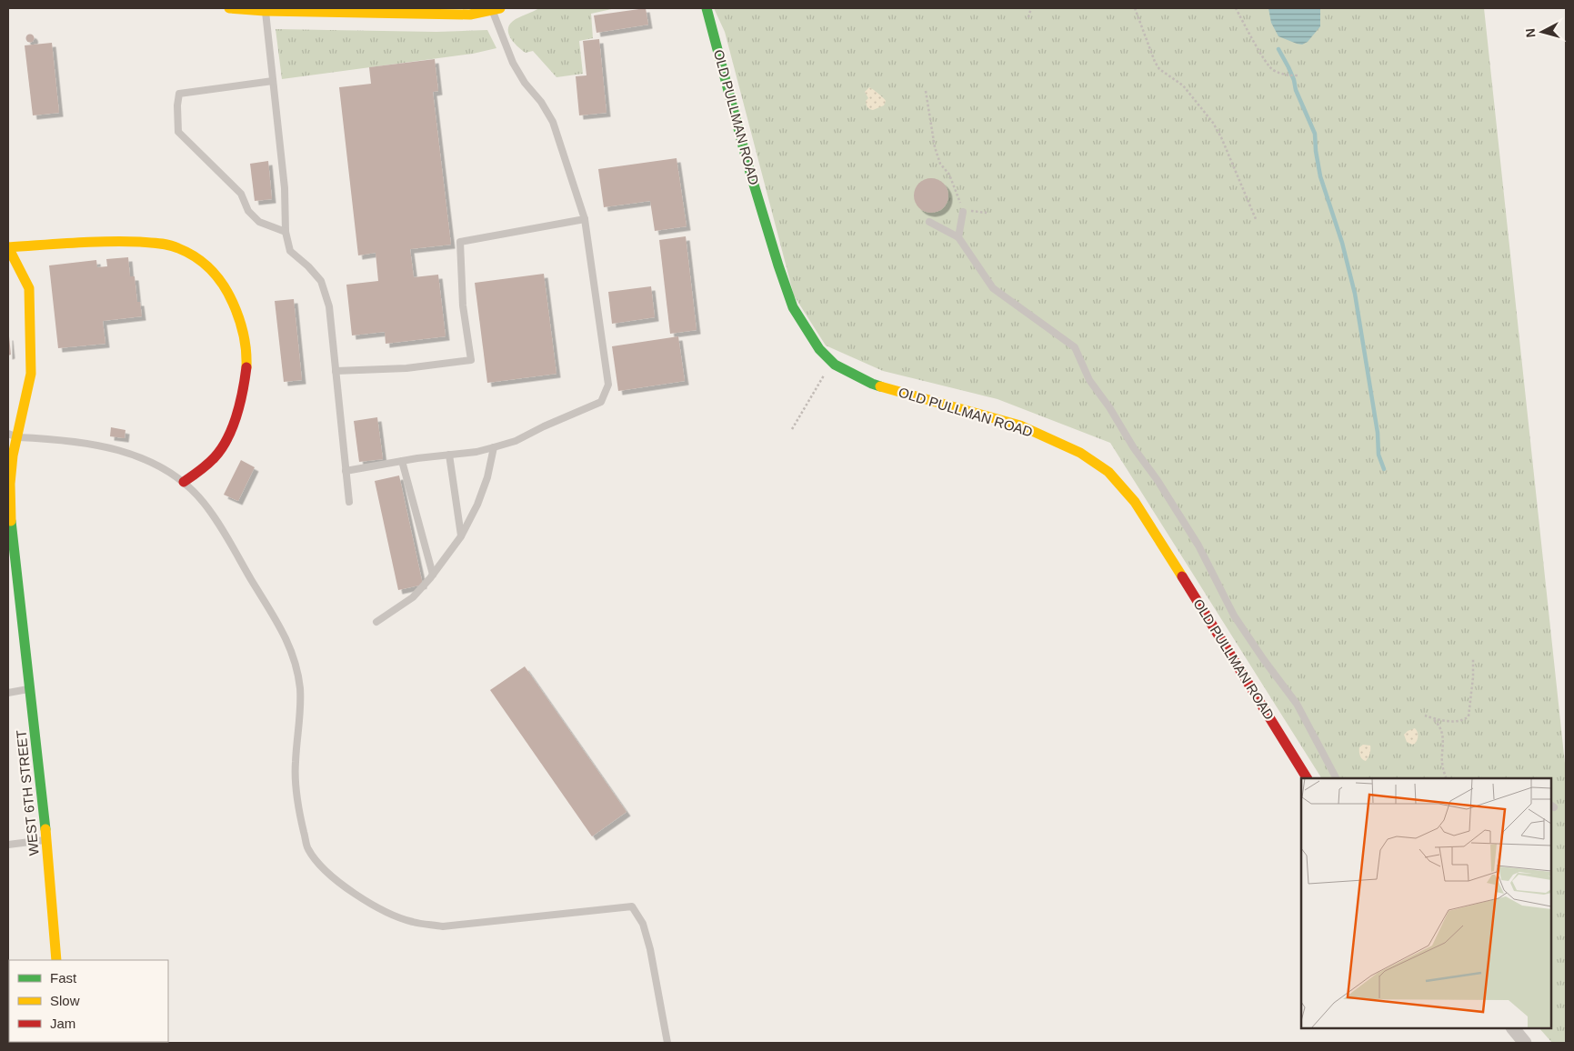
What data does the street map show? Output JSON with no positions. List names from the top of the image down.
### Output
{
  "streets": {
    "street": ["OLD PULLMAN ROAD", "WEST 6TH STREET"]
  },
  "legend": ["Fast", "Slow", "Jam"],
  "north": "left"
}
